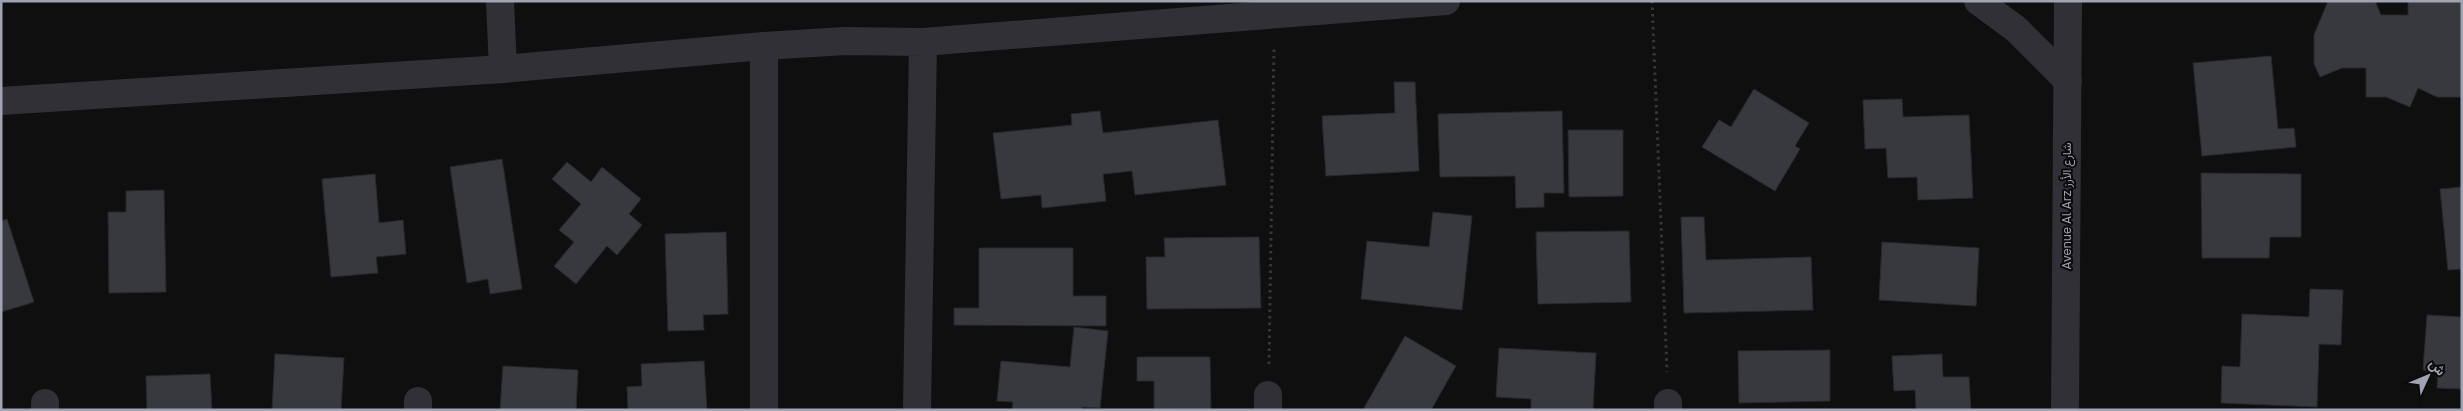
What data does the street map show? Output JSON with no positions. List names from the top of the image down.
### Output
{
  "streets": {
    "street": ["Avenue Al Arz شارع الأرز"]
  },
  "north": "top right"
}
